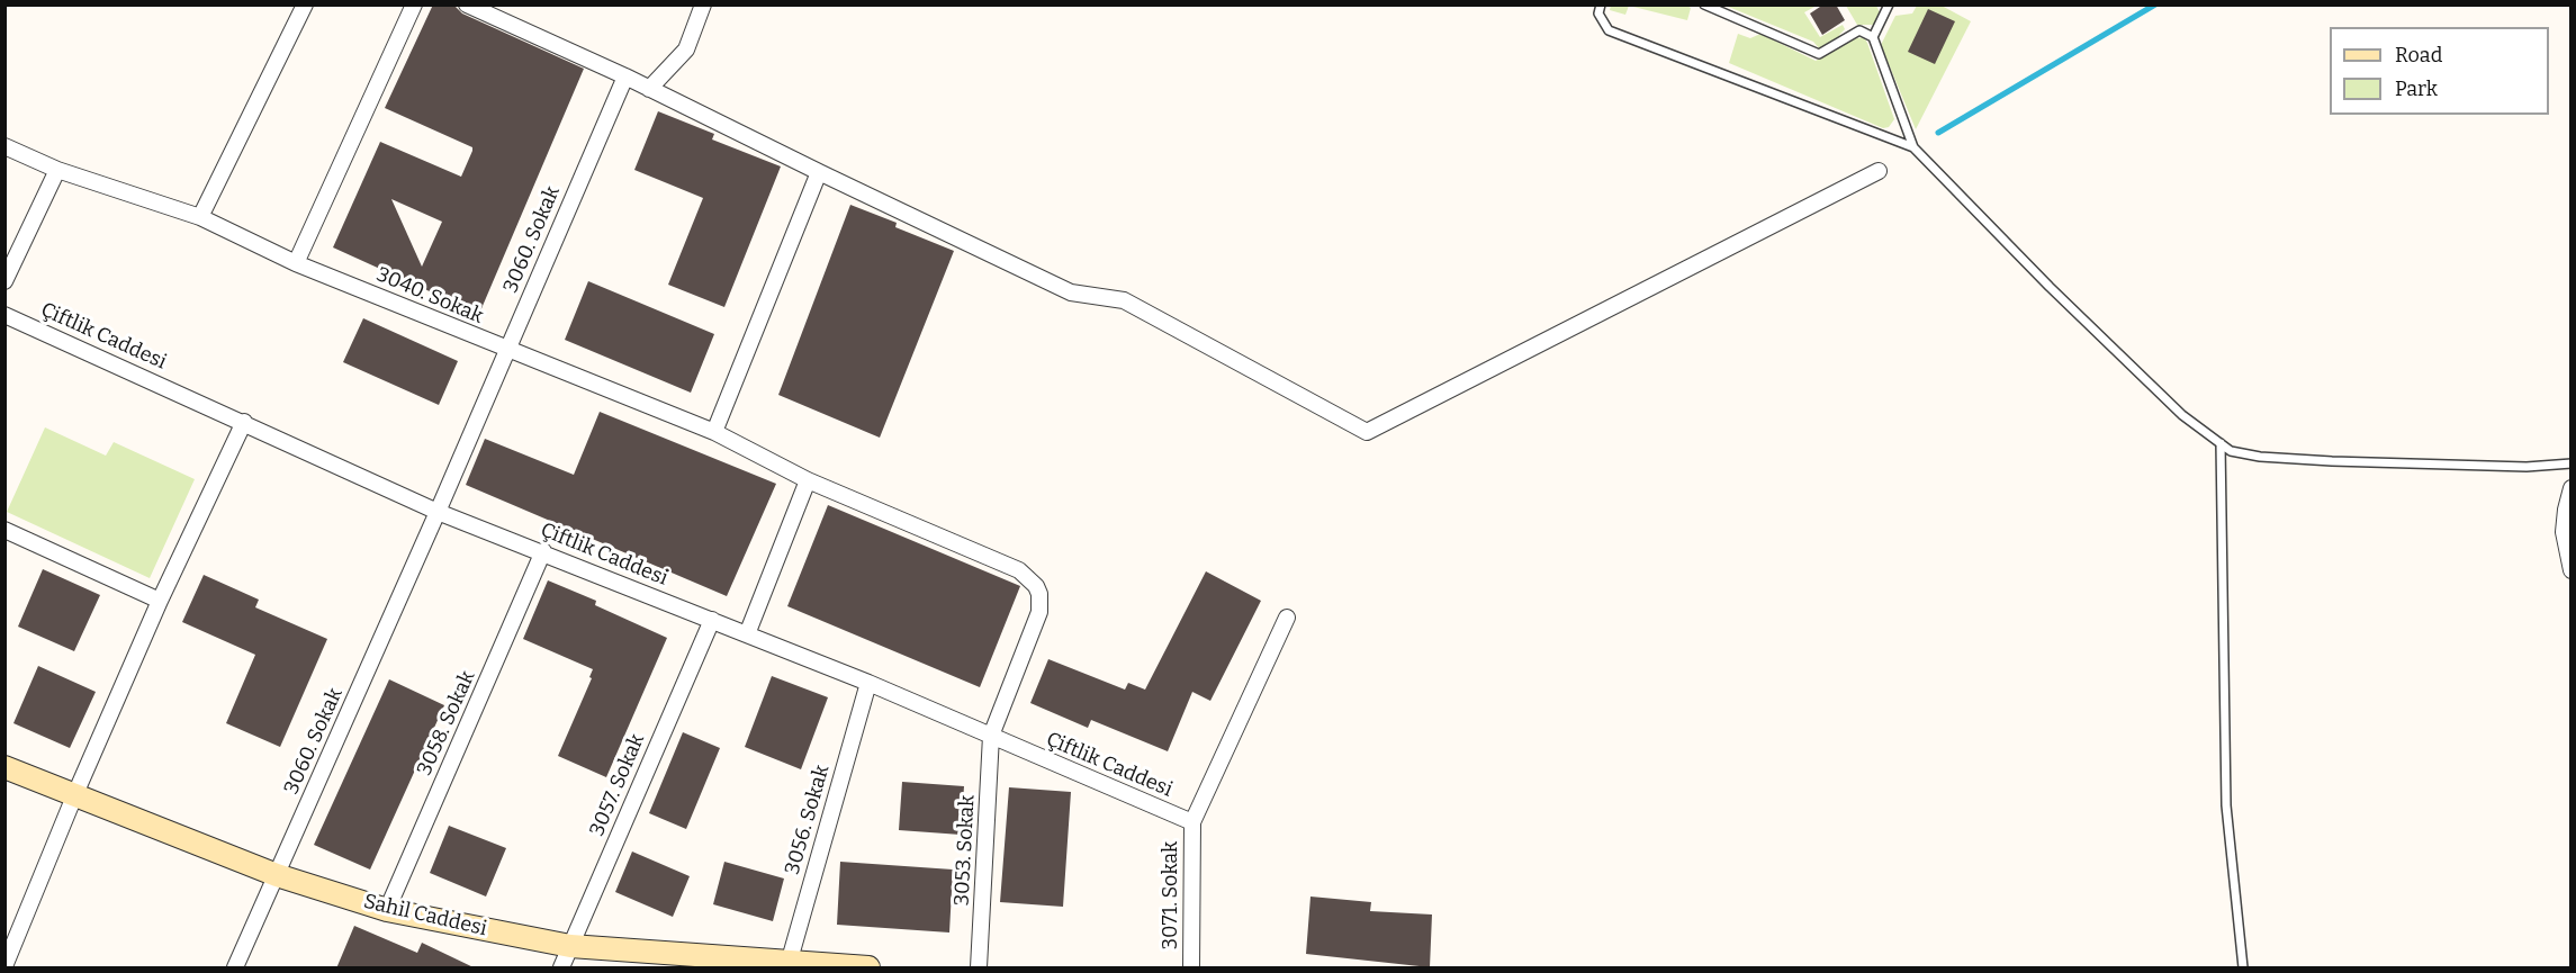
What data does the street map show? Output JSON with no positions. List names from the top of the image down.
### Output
{
  "streets": {
    "street": [
      "3060. Sokak",
      "3040. Sokak",
      "Çiftlik Caddesi",
      "3058. Sokak",
      "3057. Sokak",
      "3056. Sokak",
      "3053. Sokak",
      "3071. Sokak",
      "Sahil Caddesi"
    ]
  },
  "crossings": [
    ["3060. Sokak", "3040. Sokak"],
    ["3060. Sokak", "Çiftlik Caddesi"],
    ["3060. Sokak", "Sahil Caddesi"],
    ["3040. Sokak", "3053. Sokak"],
    ["Çiftlik Caddesi", "3058. Sokak"],
    ["Çiftlik Caddesi", "3057. Sokak"],
    ["Çiftlik Caddesi", "3056. Sokak"],
    ["Çiftlik Caddesi", "3053. Sokak"],
    ["Çiftlik Caddesi", "3071. Sokak"],
    ["3058. Sokak", "Sahil Caddesi"],
    ["3057. Sokak", "Sahil Caddesi"],
    ["3056. Sokak", "Sahil Caddesi"]
  ],
  "legend": ["Road", "Park"]
}
